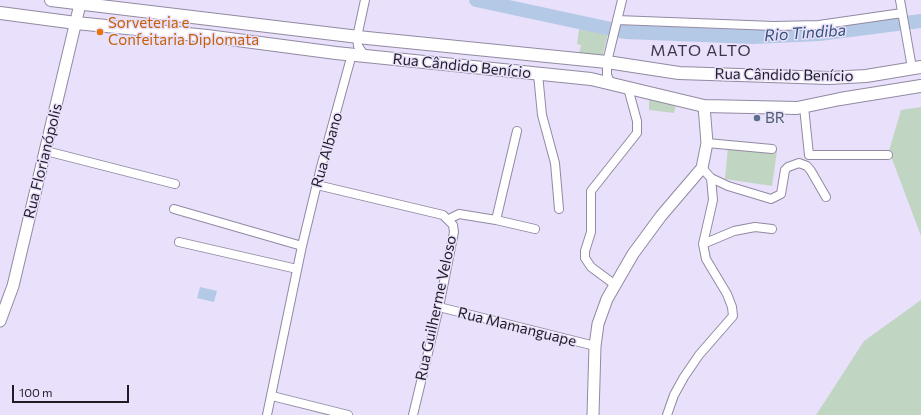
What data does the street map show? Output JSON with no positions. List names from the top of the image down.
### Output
{
  "streets": {
    "main road": ["Rua Cândido Benício"],
    "street": [
      "Rua Albano",
      "Rua Florianópolis",
      "Rua Guilherme Veloso",
      "Rua Mamanguape"
    ]
  },
  "crossings": [
    ["Rua Cândido Benício", "Rua Albano"],
    ["Rua Cândido Benício", "Rua Florianópolis"],
    ["Rua Albano", "Rua Guilherme Veloso"],
    ["Rua Guilherme Veloso", "Rua Mamanguape"]
  ],
  "districts": ["MATO ALTO"],
  "water": ["Rio Tindiba"],
  "places": ["Sorveteria e Confeitaria Diplomata", "BR"],
  "scale_bar": "100 m"
}
